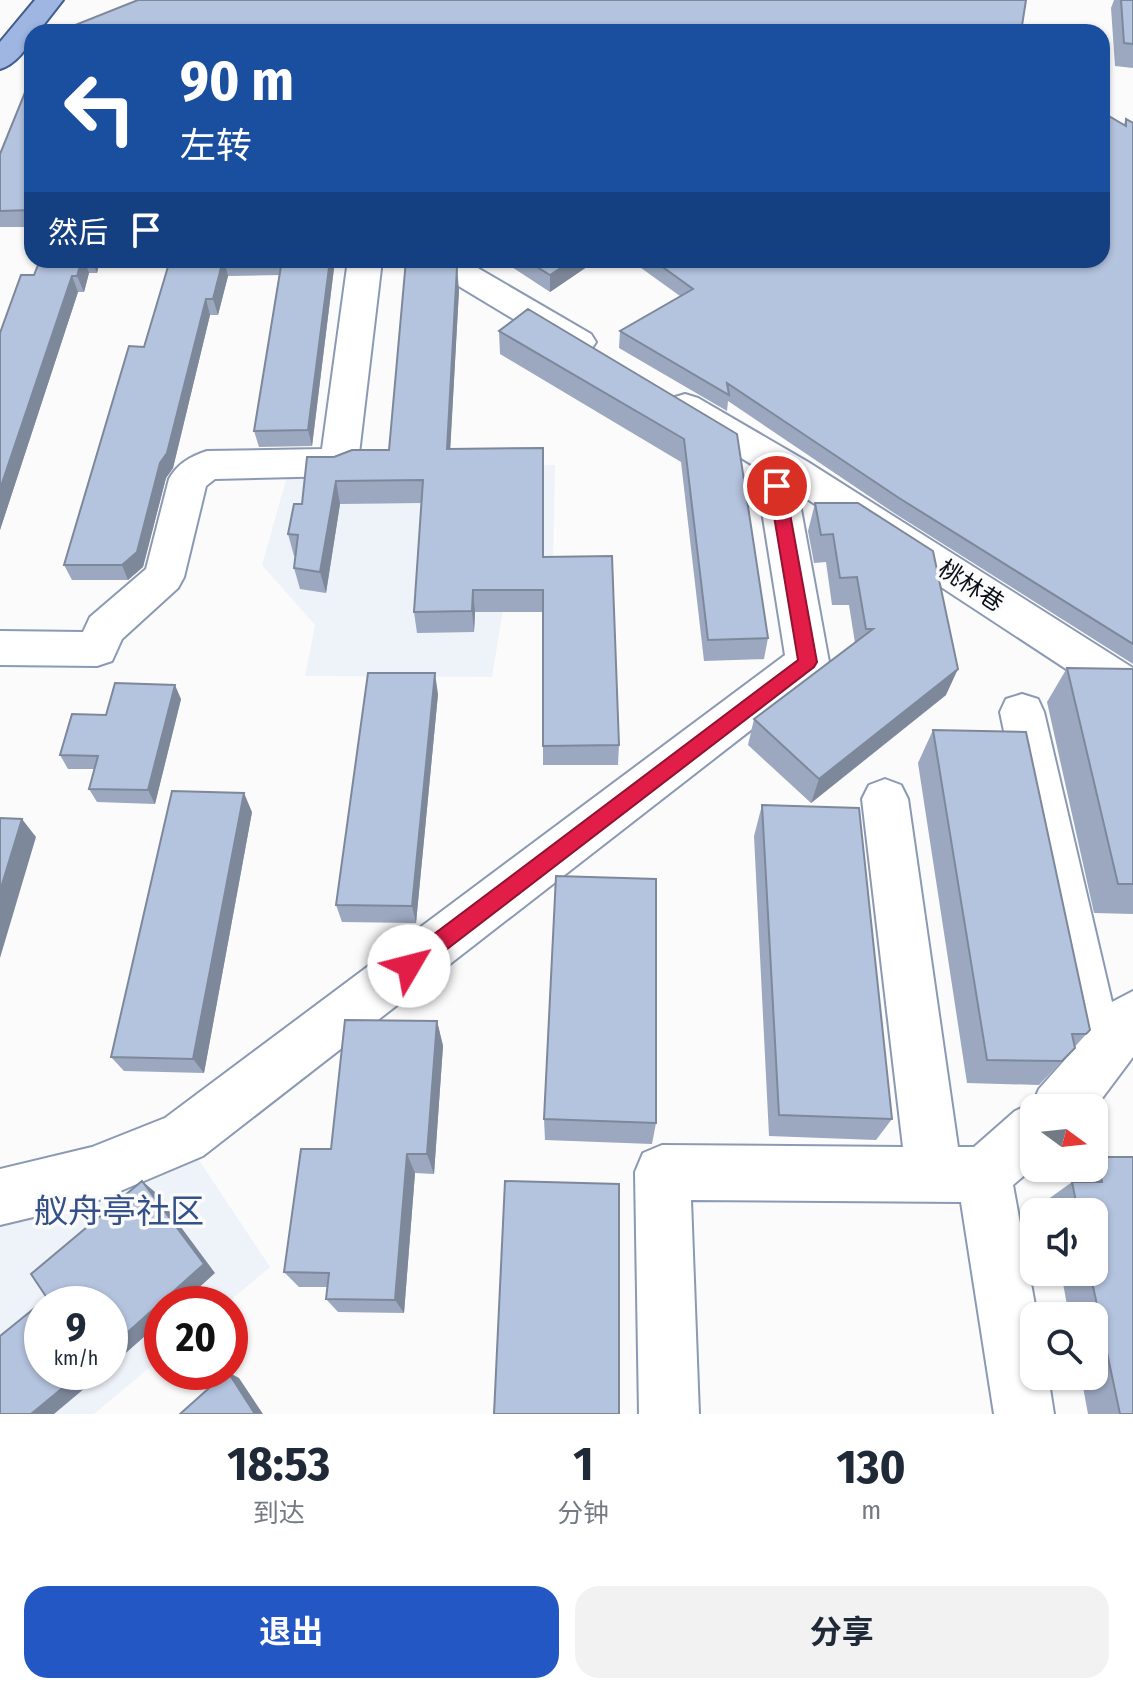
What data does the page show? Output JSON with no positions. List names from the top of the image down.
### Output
{
  "streets": {
    "street": ["桃林巷"]
  },
  "districts": ["舣舟亭社区"],
  "north": "right",
  "page": {
    "turn": ["90 m", "左转"],
    "then": "然后",
    "speed": "9 km/h",
    "limit": "20",
    "eta": [
      "18:53",
      "到达",
      "1",
      "分钟",
      "130",
      "m"
    ],
    "buttons": ["退出", "分享"]
  }
}
